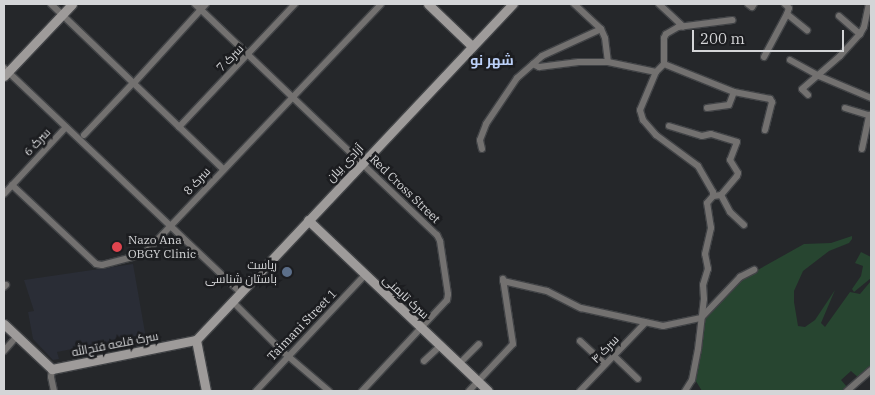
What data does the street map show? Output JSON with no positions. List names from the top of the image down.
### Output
{
  "streets": {
    "main road": ["آزادی بیان", "سرک تایمنی", "سرک قلعه فتح‌الله"],
    "street": [
      "سرک 7",
      "سرک 6",
      "سرک 8",
      "Red Cross Street",
      "Taimani Street 1",
      "سرک ۴"
    ]
  },
  "crossings": [
    ["سرک 7", "Red Cross Street"],
    ["سرک 6", "سرک 8"],
    ["آزادی بیان", "Red Cross Street"],
    ["آزادی بیان", "سرک تایمنی"],
    ["آزادی بیان", "سرک قلعه فتح‌الله"],
    ["سرک 8", "Red Cross Street"],
    ["Red Cross Street", "سرک تایمنی"],
    ["سرک تایمنی", "Taimani Street 1"]
  ],
  "districts": ["شهر نو"],
  "places": ["Nazo Ana OBGY Clinic", "ریاست باستان شناسی"],
  "scale_bar": "200 m"
}
